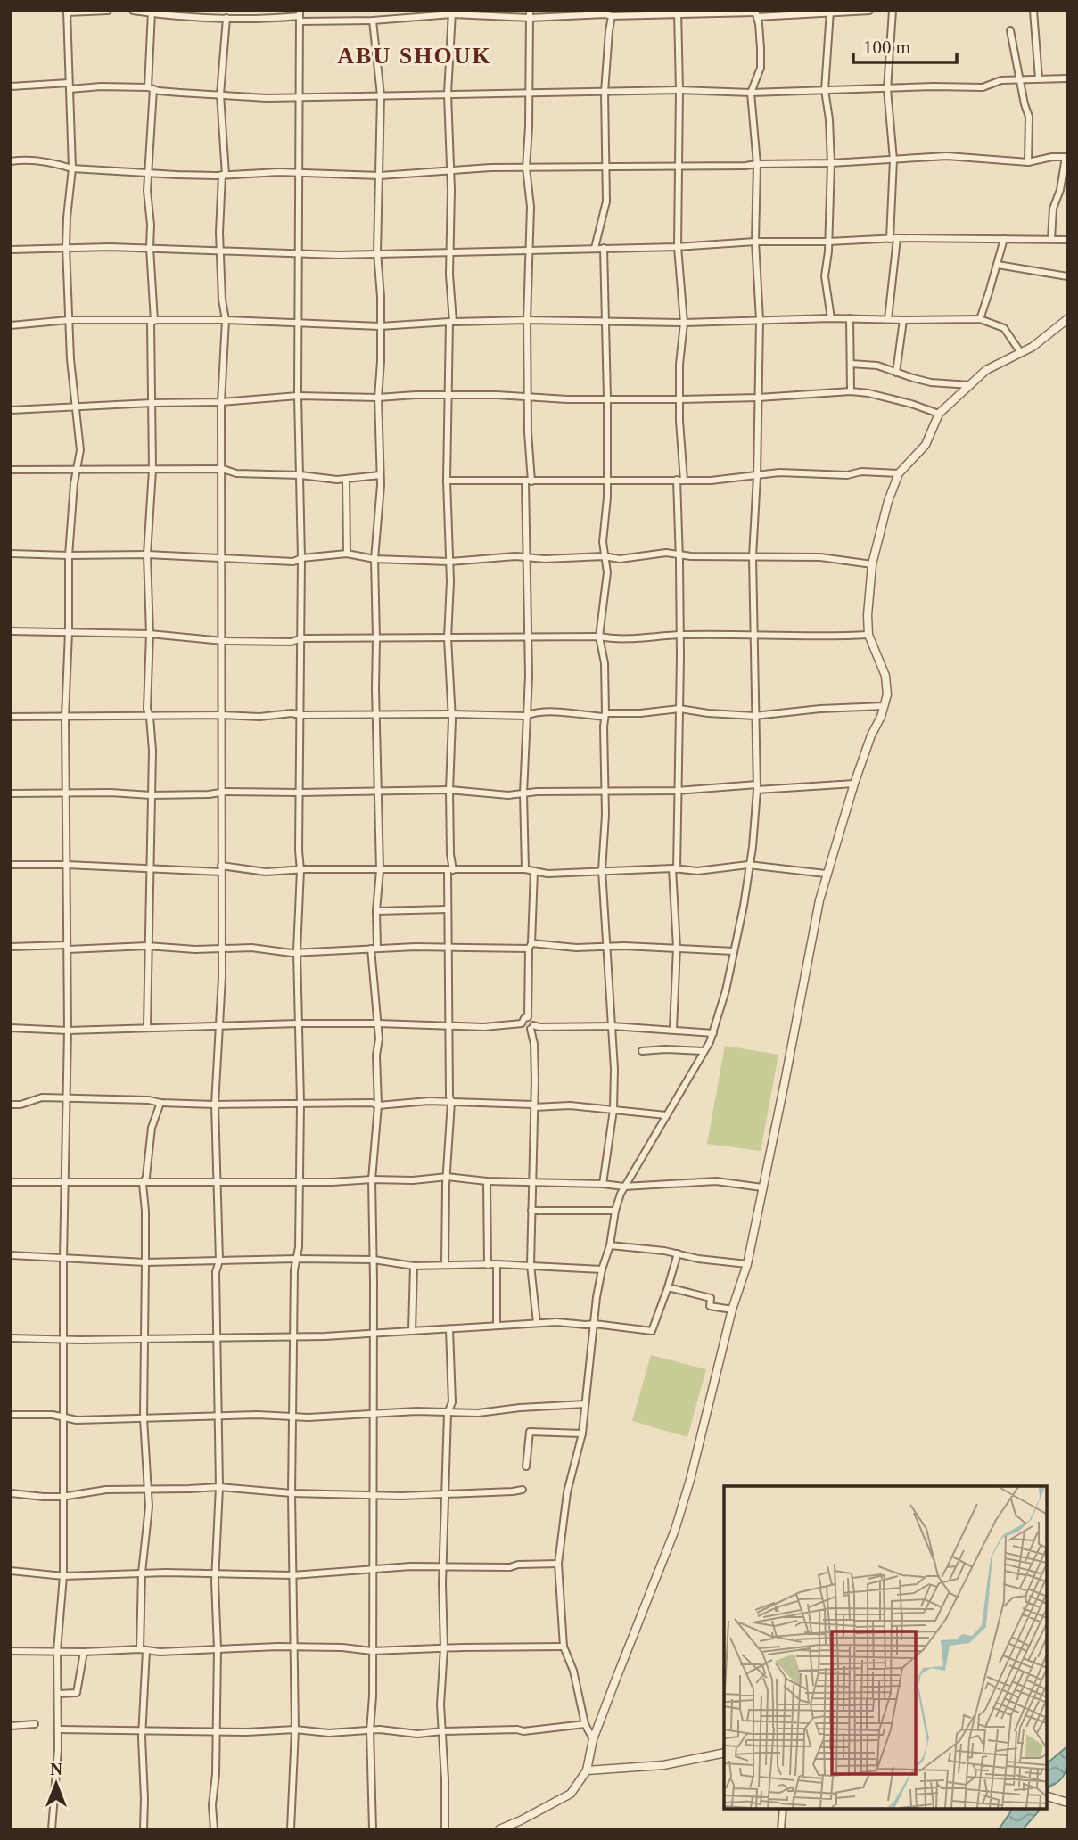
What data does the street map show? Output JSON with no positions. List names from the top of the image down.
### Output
{
  "districts": ["ABU SHOUK"],
  "scale_bar": "100 m",
  "north": "top"
}
